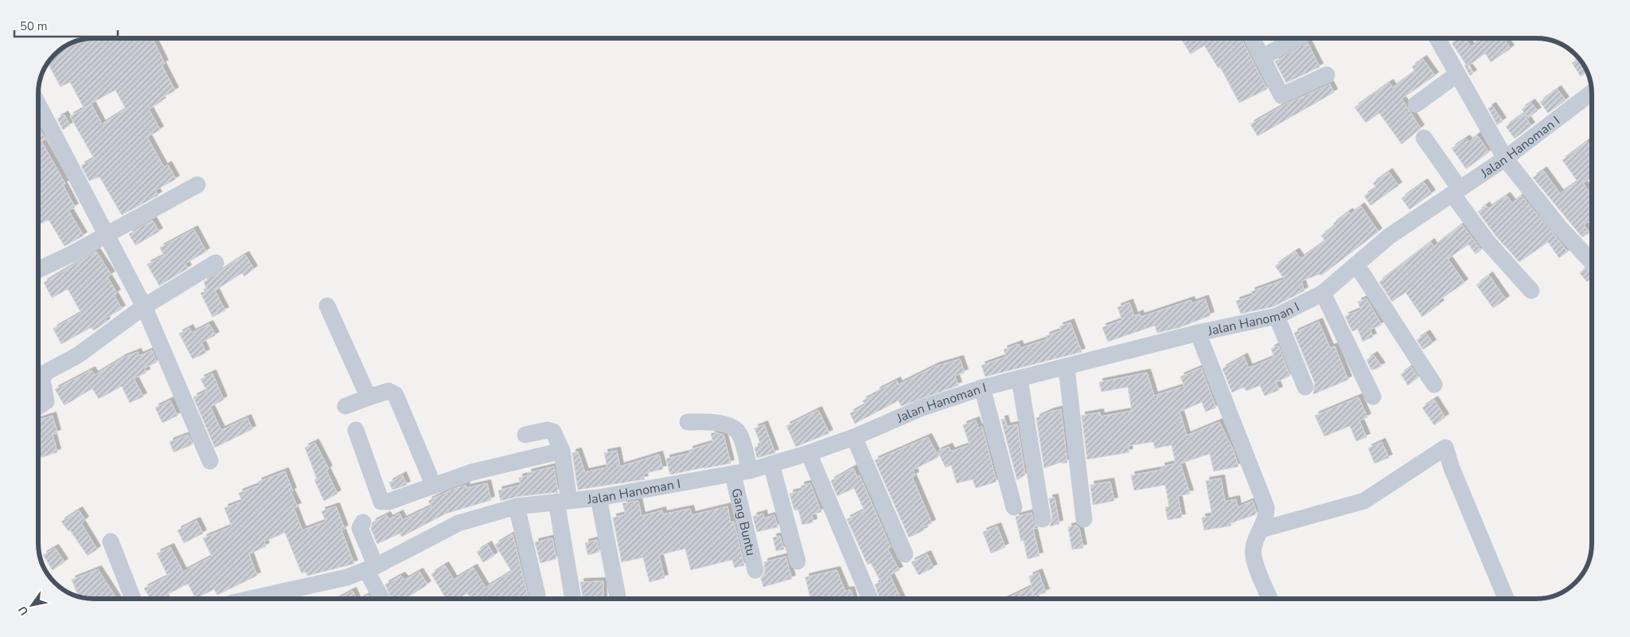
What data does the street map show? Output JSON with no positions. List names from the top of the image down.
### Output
{
  "streets": {
    "street": ["Jalan Hanoman I", "Gang Buntu"]
  },
  "crossings": [
    ["Jalan Hanoman I", "Gang Buntu"]
  ],
  "scale_bar": "50 m",
  "north": "bottom left"
}
